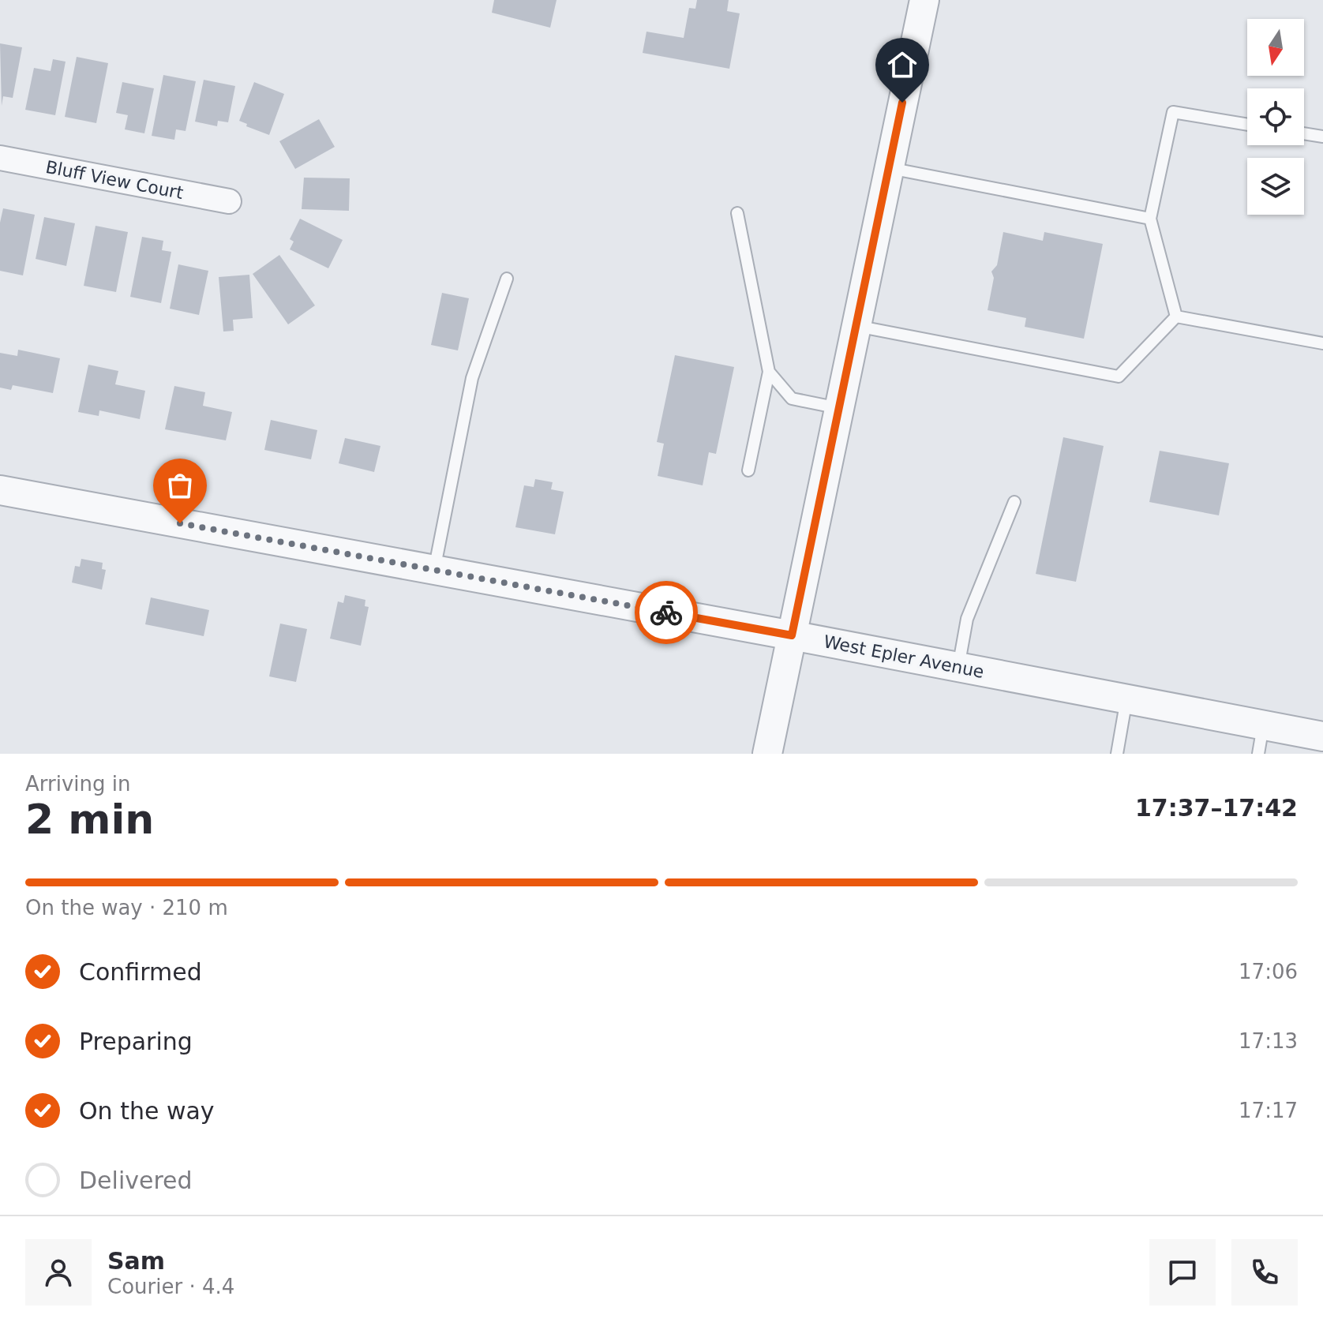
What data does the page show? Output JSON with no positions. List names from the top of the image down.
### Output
{
  "streets": {
    "street": ["Bluff View Court", "West Epler Avenue"]
  },
  "north": "bottom",
  "page": {
    "heading": ["2 min", "Arriving in", "17:37–17:42"],
    "panel": ["Sam", "Courier · 4.4"],
    "bar": "On the way · 210 m",
    "list": [
      ["Confirmed", "17:06"],
      ["Preparing", "17:13"],
      ["On the way", "17:17"],
      "Delivered"
    ]
  }
}
